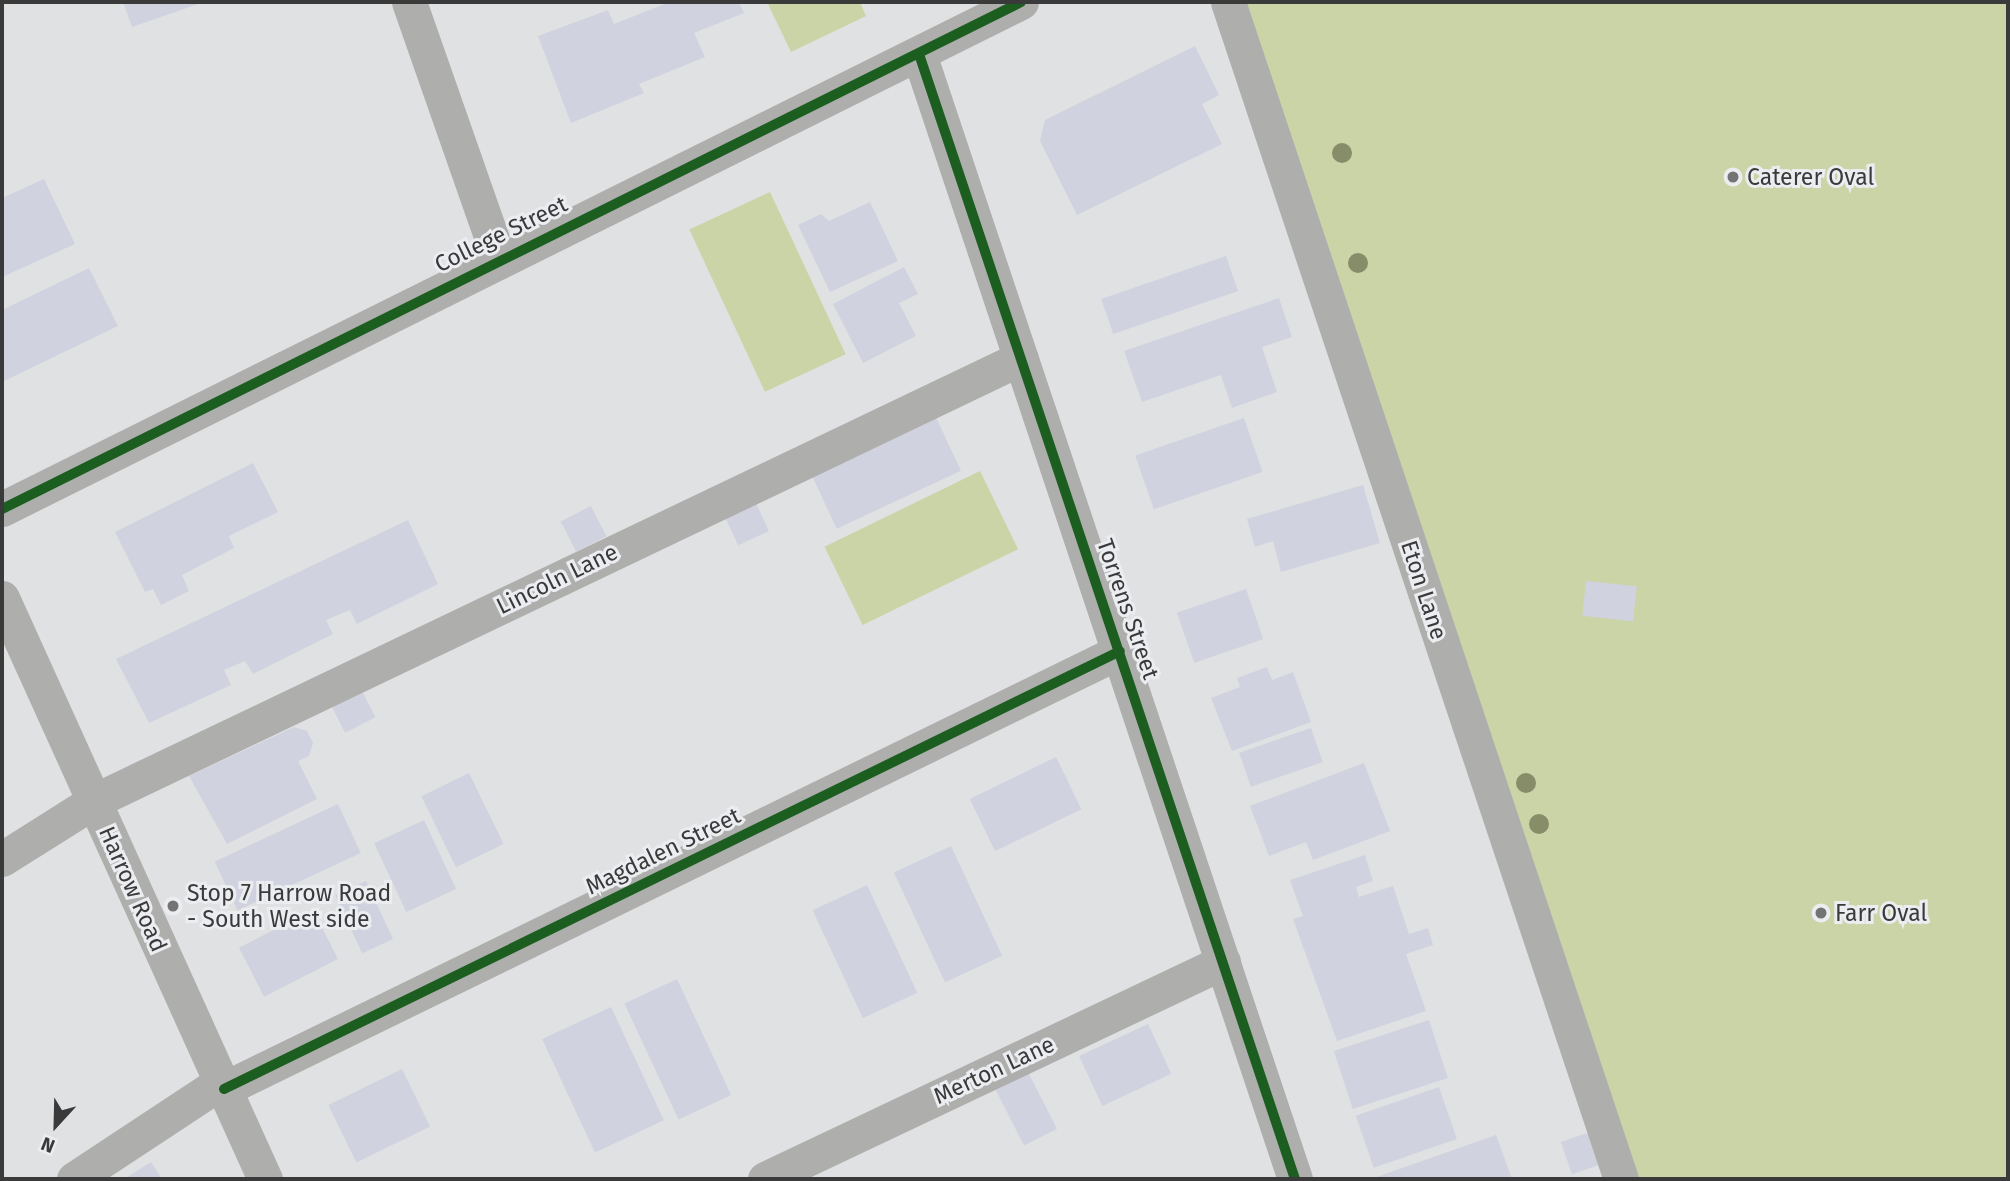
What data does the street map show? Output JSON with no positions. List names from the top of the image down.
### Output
{
  "streets": {
    "street": [
      "College Street",
      "Lincoln Lane",
      "Eton Lane",
      "Torrens Street",
      "Magdalen Street",
      "Harrow Road",
      "Merton Lane"
    ]
  },
  "crossings": [
    ["College Street", "Torrens Street"],
    ["Lincoln Lane", "Torrens Street"],
    ["Lincoln Lane", "Harrow Road"],
    ["Torrens Street", "Magdalen Street"],
    ["Torrens Street", "Merton Lane"],
    ["Magdalen Street", "Harrow Road"]
  ],
  "places": ["Caterer Oval", "Stop 7 Harrow Road - South West side", "Farr Oval"],
  "north": "bottom"
}
